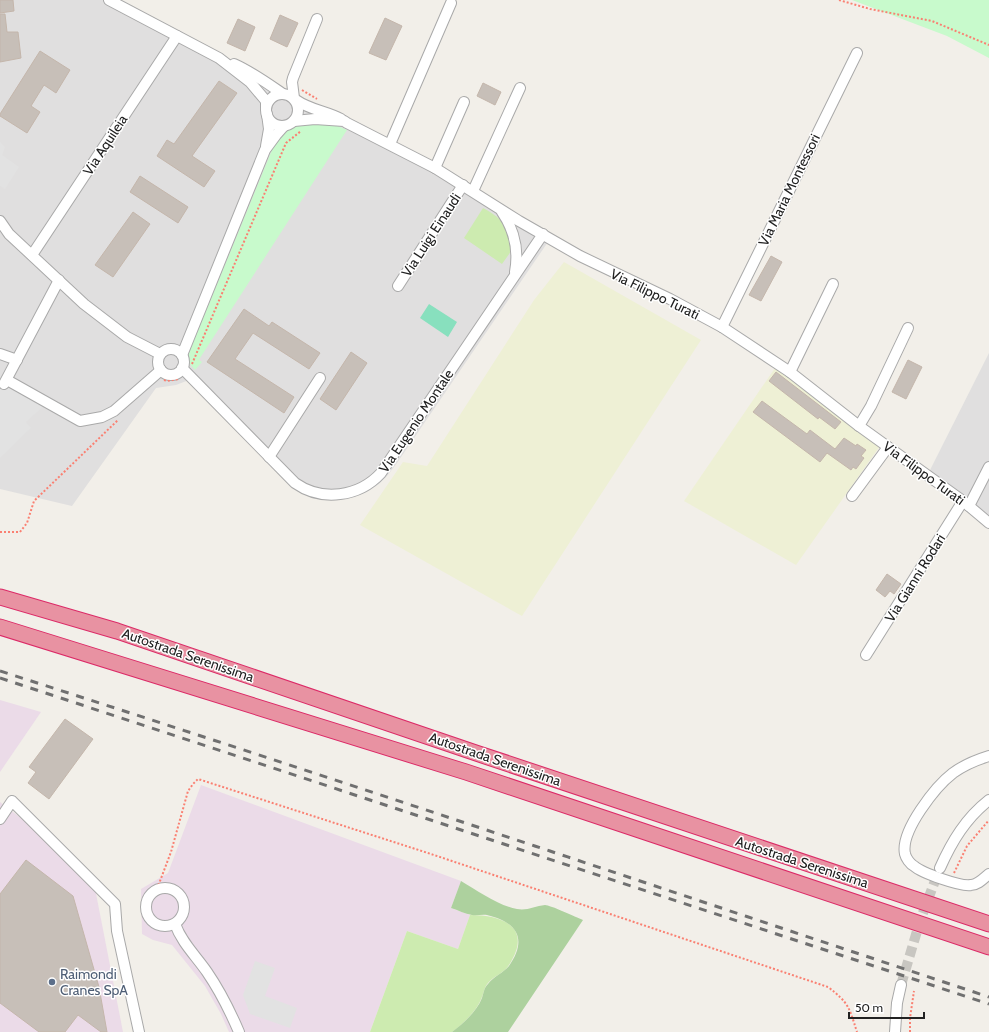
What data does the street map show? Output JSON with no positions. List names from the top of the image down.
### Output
{
  "streets": {
    "highway": ["Autostrada Serenissima"],
    "street": [
      "Via Aquileia",
      "Via Maria Montessori",
      "Via Luigi Einaudi",
      "Via Filippo Turati",
      "Via Eugenio Montale",
      "Via Gianni Rodari"
    ]
  },
  "crossings": [
    ["Via Maria Montessori", "Via Filippo Turati"],
    ["Via Luigi Einaudi", "Via Filippo Turati"],
    ["Via Filippo Turati", "Via Eugenio Montale"],
    ["Via Filippo Turati", "Via Gianni Rodari"]
  ],
  "places": ["Raimondi Cranes SpA"],
  "scale_bar": "50 m"
}
